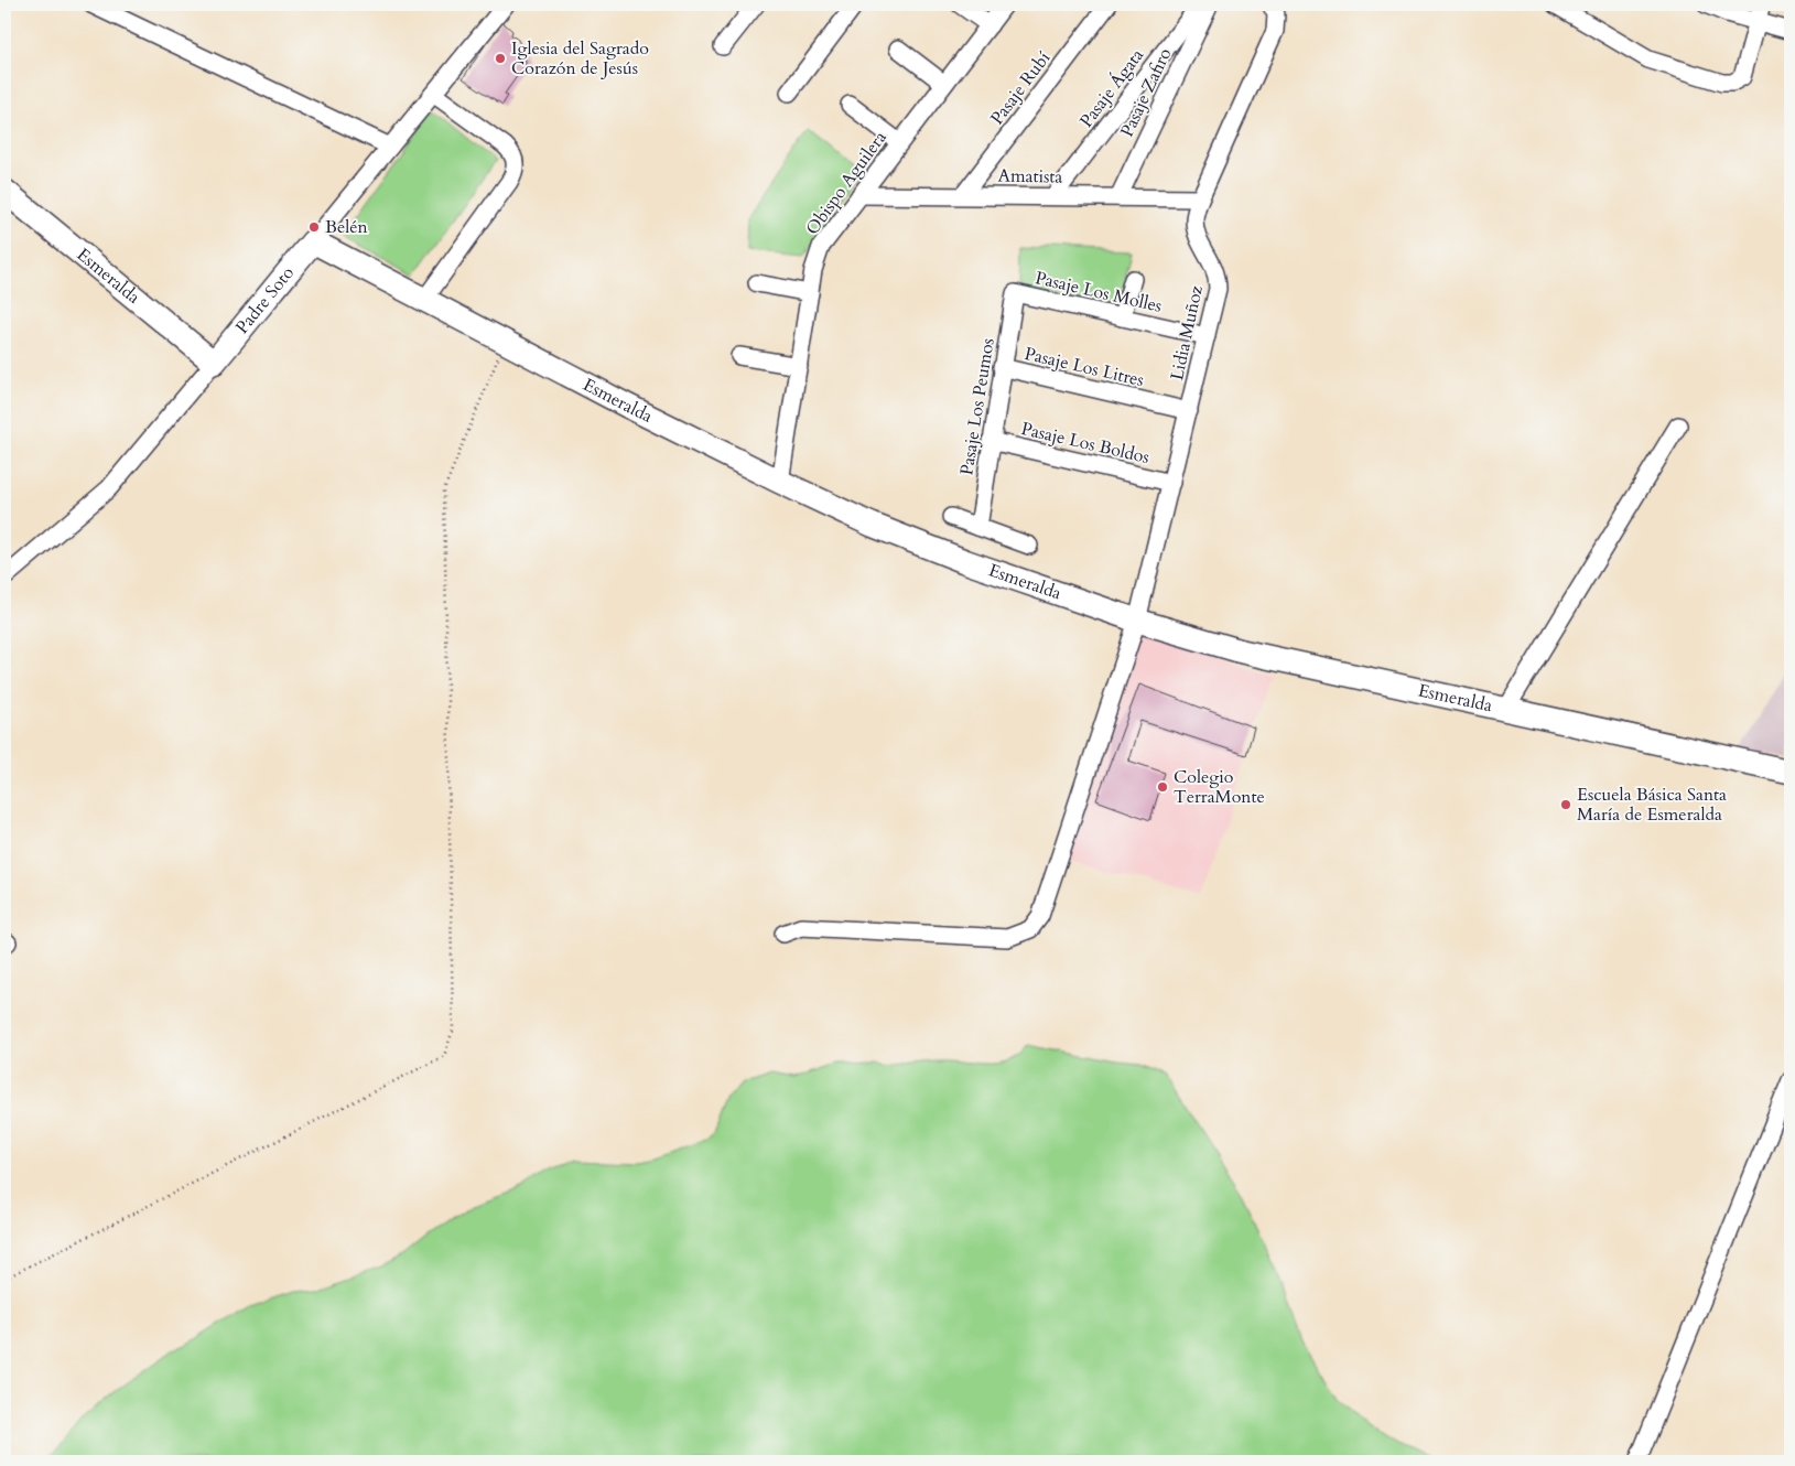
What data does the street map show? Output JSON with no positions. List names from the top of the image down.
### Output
{
  "streets": {
    "street": [
      "Pasaje Rubí",
      "Pasaje Ágata",
      "Pasaje Zafiro",
      "Amatista",
      "Obispo Aguilera",
      "Esmeralda",
      "Pasaje Los Molles",
      "Padre Soto",
      "Lidia Muñoz",
      "Pasaje Los Litres",
      "Pasaje Los Peumos",
      "Pasaje Los Boldos"
    ]
  },
  "crossings": [
    ["Pasaje Rubí", "Amatista"],
    ["Pasaje Ágata", "Amatista"],
    ["Pasaje Zafiro", "Amatista"],
    ["Amatista", "Obispo Aguilera"],
    ["Amatista", "Lidia Muñoz"],
    ["Obispo Aguilera", "Esmeralda"],
    ["Esmeralda", "Padre Soto"],
    ["Esmeralda", "Lidia Muñoz"],
    ["Pasaje Los Molles", "Lidia Muñoz"],
    ["Pasaje Los Molles", "Pasaje Los Peumos"],
    ["Lidia Muñoz", "Pasaje Los Litres"],
    ["Lidia Muñoz", "Pasaje Los Boldos"],
    ["Pasaje Los Litres", "Pasaje Los Peumos"],
    ["Pasaje Los Peumos", "Pasaje Los Boldos"]
  ],
  "places": [
    "Iglesia del Sagrado Corazón de Jesús",
    "Belén",
    "Colegio TerraMonte",
    "Escuela Básica Santa María de Esmeralda"
  ]
}
